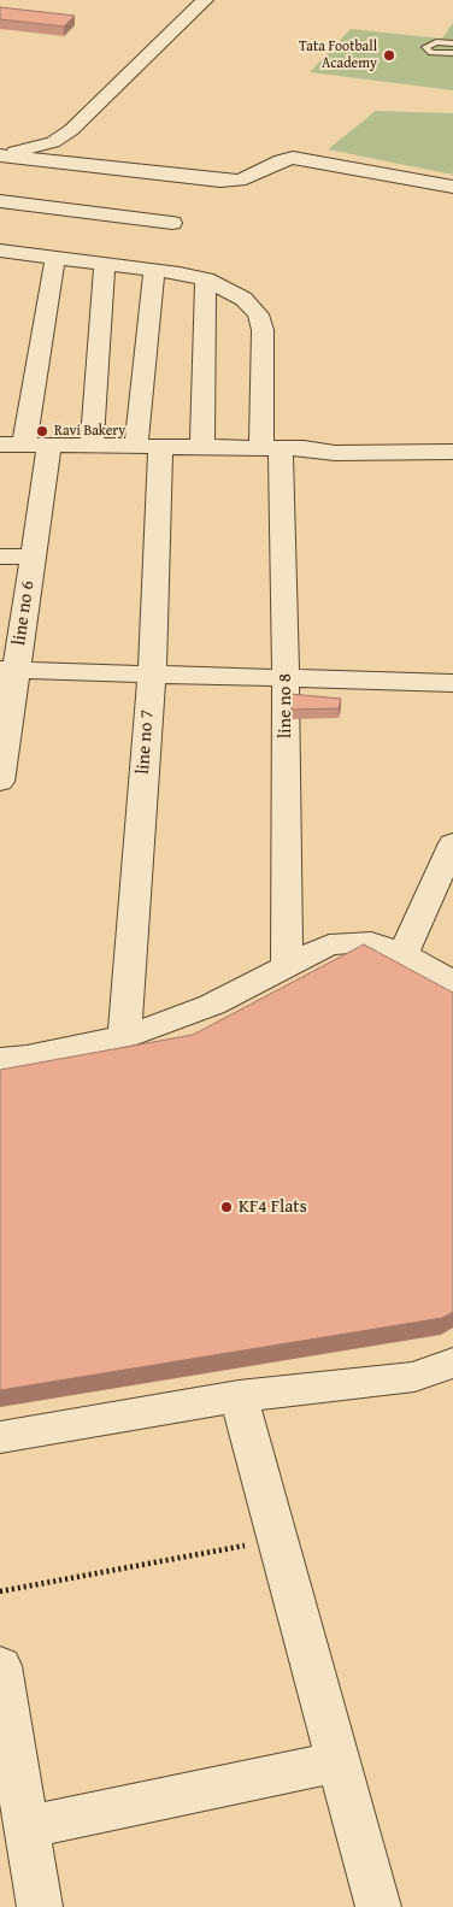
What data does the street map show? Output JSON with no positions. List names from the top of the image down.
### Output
{
  "streets": {
    "street": ["line no 6", "line no 8", "line no 7"]
  },
  "places": ["Tata Football Academy", "Ravi Bakery", "KF4 Flats"]
}
